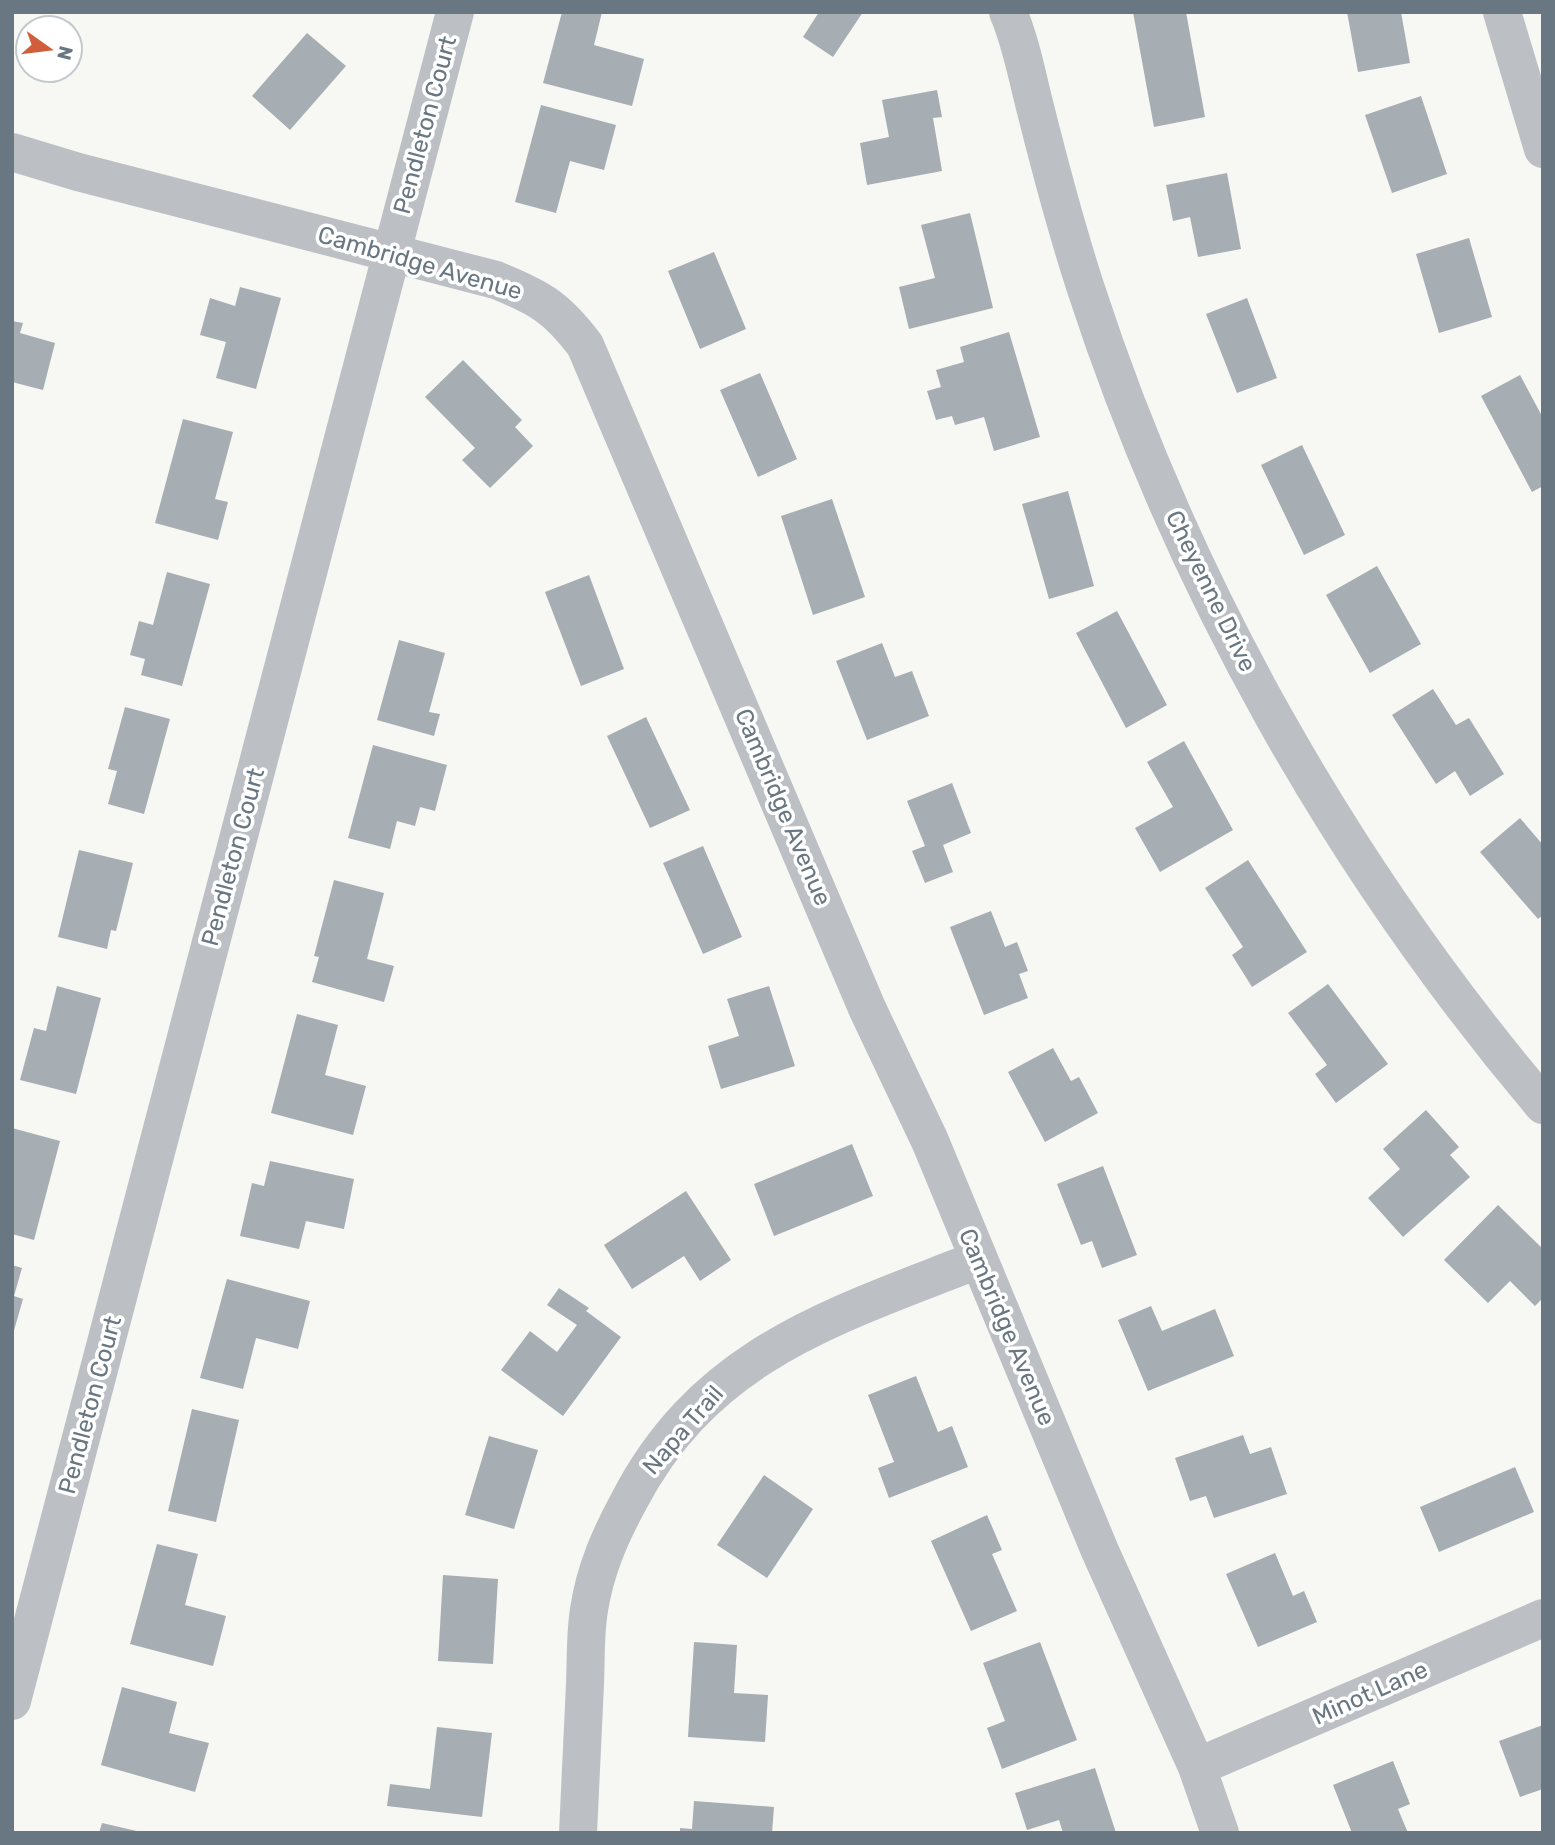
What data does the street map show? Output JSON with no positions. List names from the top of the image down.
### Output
{
  "streets": {
    "street": [
      "Pendleton Court",
      "Cambridge Avenue",
      "Cheyenne Drive",
      "Napa Trail",
      "Minot Lane"
    ]
  },
  "crossings": [
    ["Pendleton Court", "Cambridge Avenue"],
    ["Cambridge Avenue", "Napa Trail"],
    ["Cambridge Avenue", "Minot Lane"]
  ],
  "north": "right"
}
